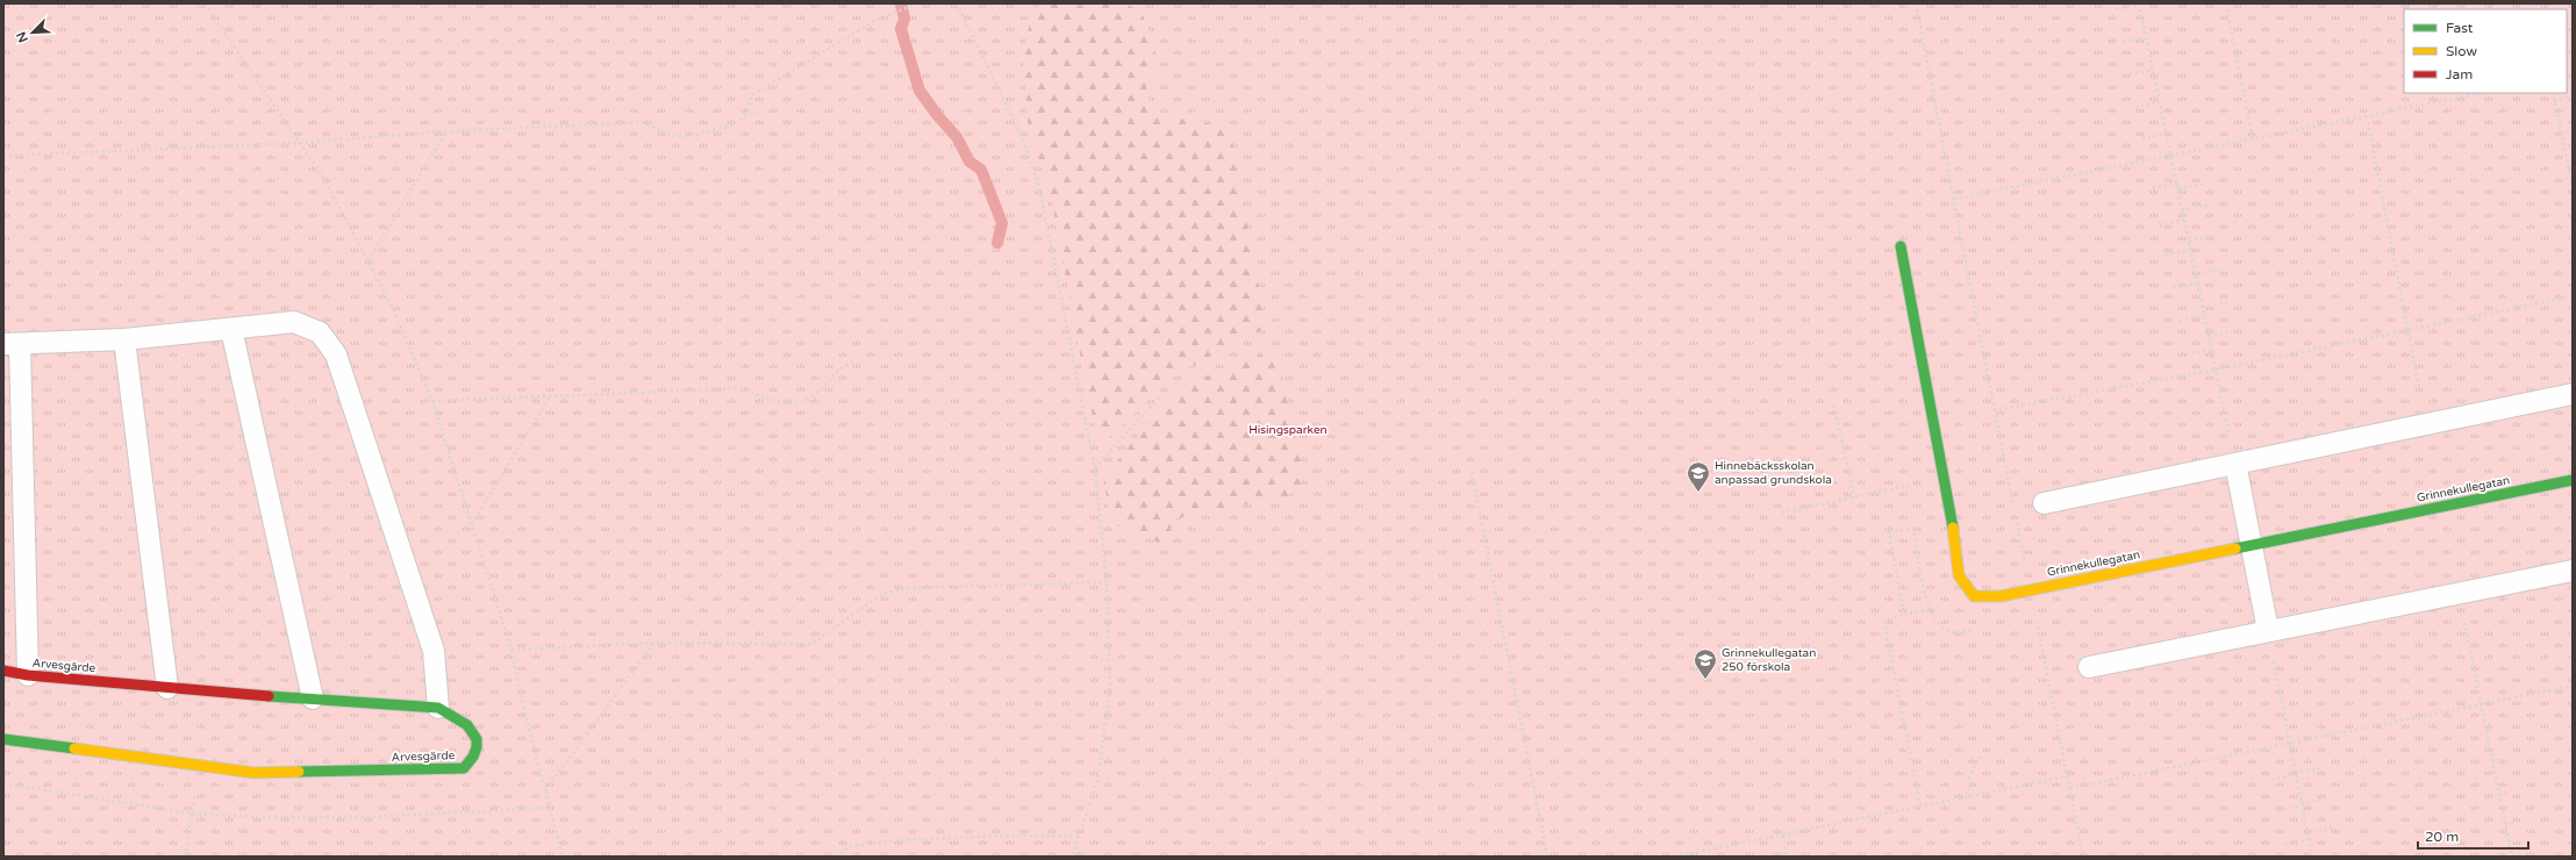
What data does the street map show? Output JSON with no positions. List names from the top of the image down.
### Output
{
  "streets": {
    "street": ["Grinnekullegatan", "Arvesgärde"]
  },
  "parks": ["Hisingsparken"],
  "places": {
    "school or university": ["Hinnebäcksskolan anpassad grundskola", "Grinnekullegatan 250 förskola"]
  },
  "legend": ["Fast", "Slow", "Jam"],
  "scale_bar": "20 m",
  "north": "bottom left"
}
